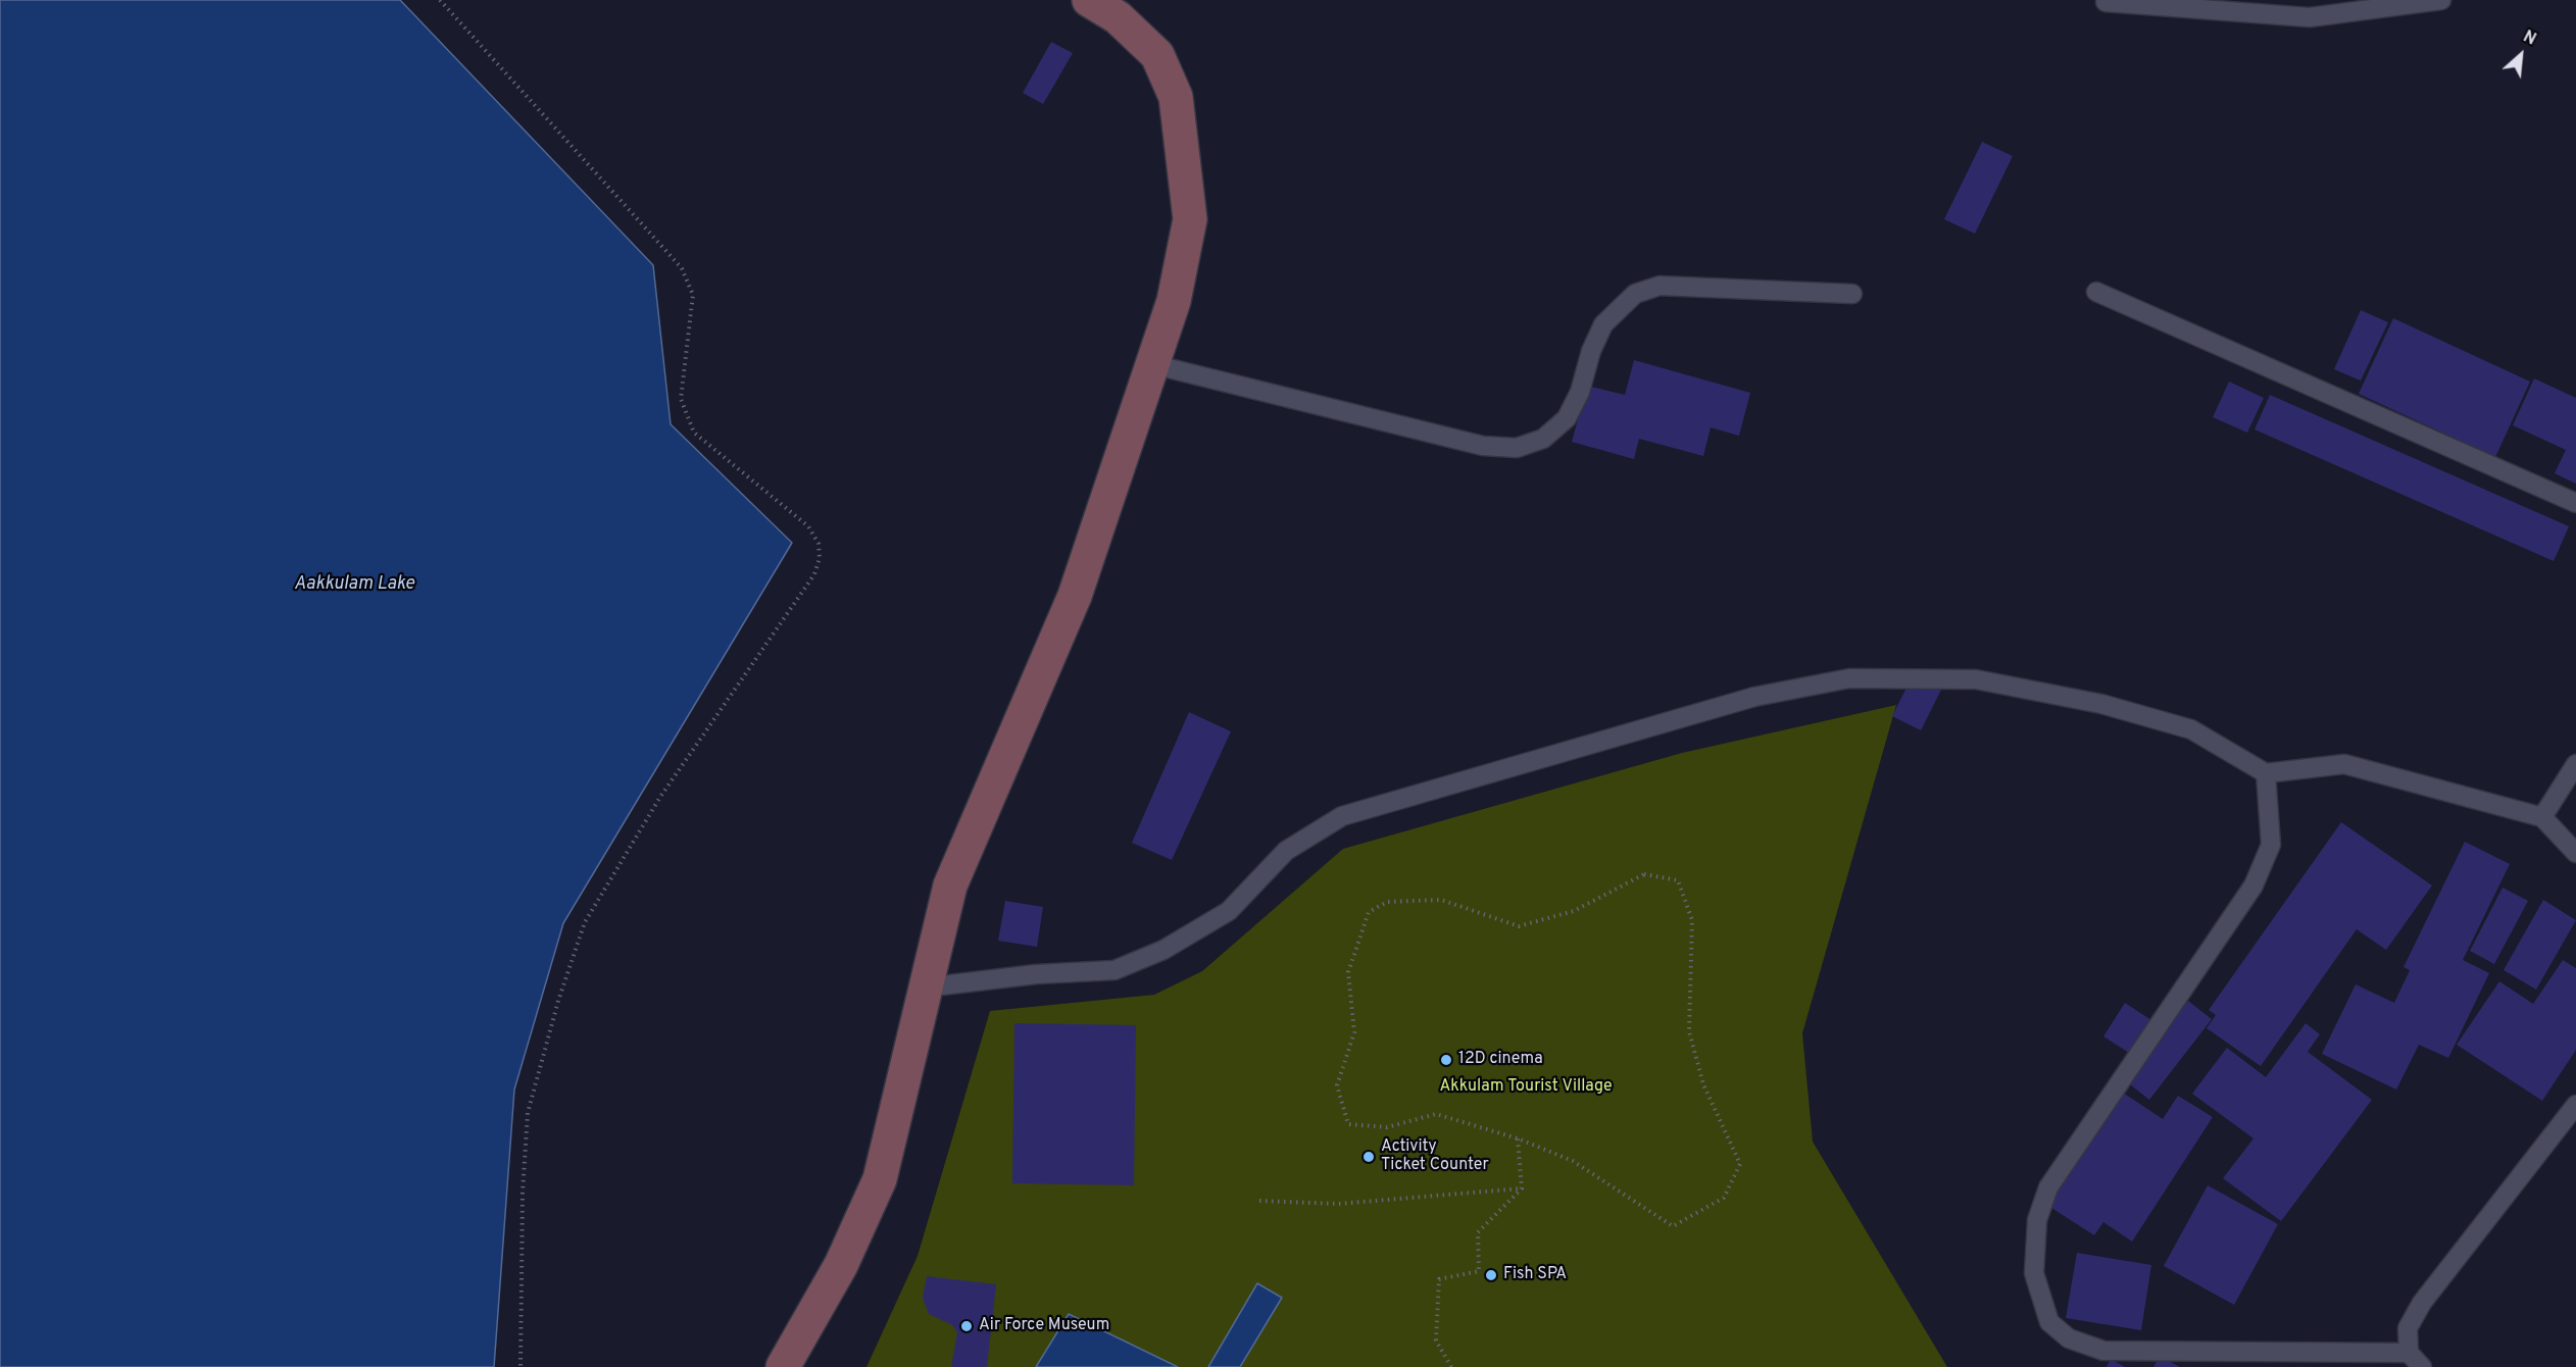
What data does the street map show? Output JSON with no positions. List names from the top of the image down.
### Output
{
  "water": ["Aakkulam Lake"],
  "parks": ["Akkulam Tourist Village"],
  "places": [
    "12D cinema",
    "Activity Ticket Counter",
    "Fish SPA",
    "Air Force Museum"
  ],
  "north": "top right"
}
